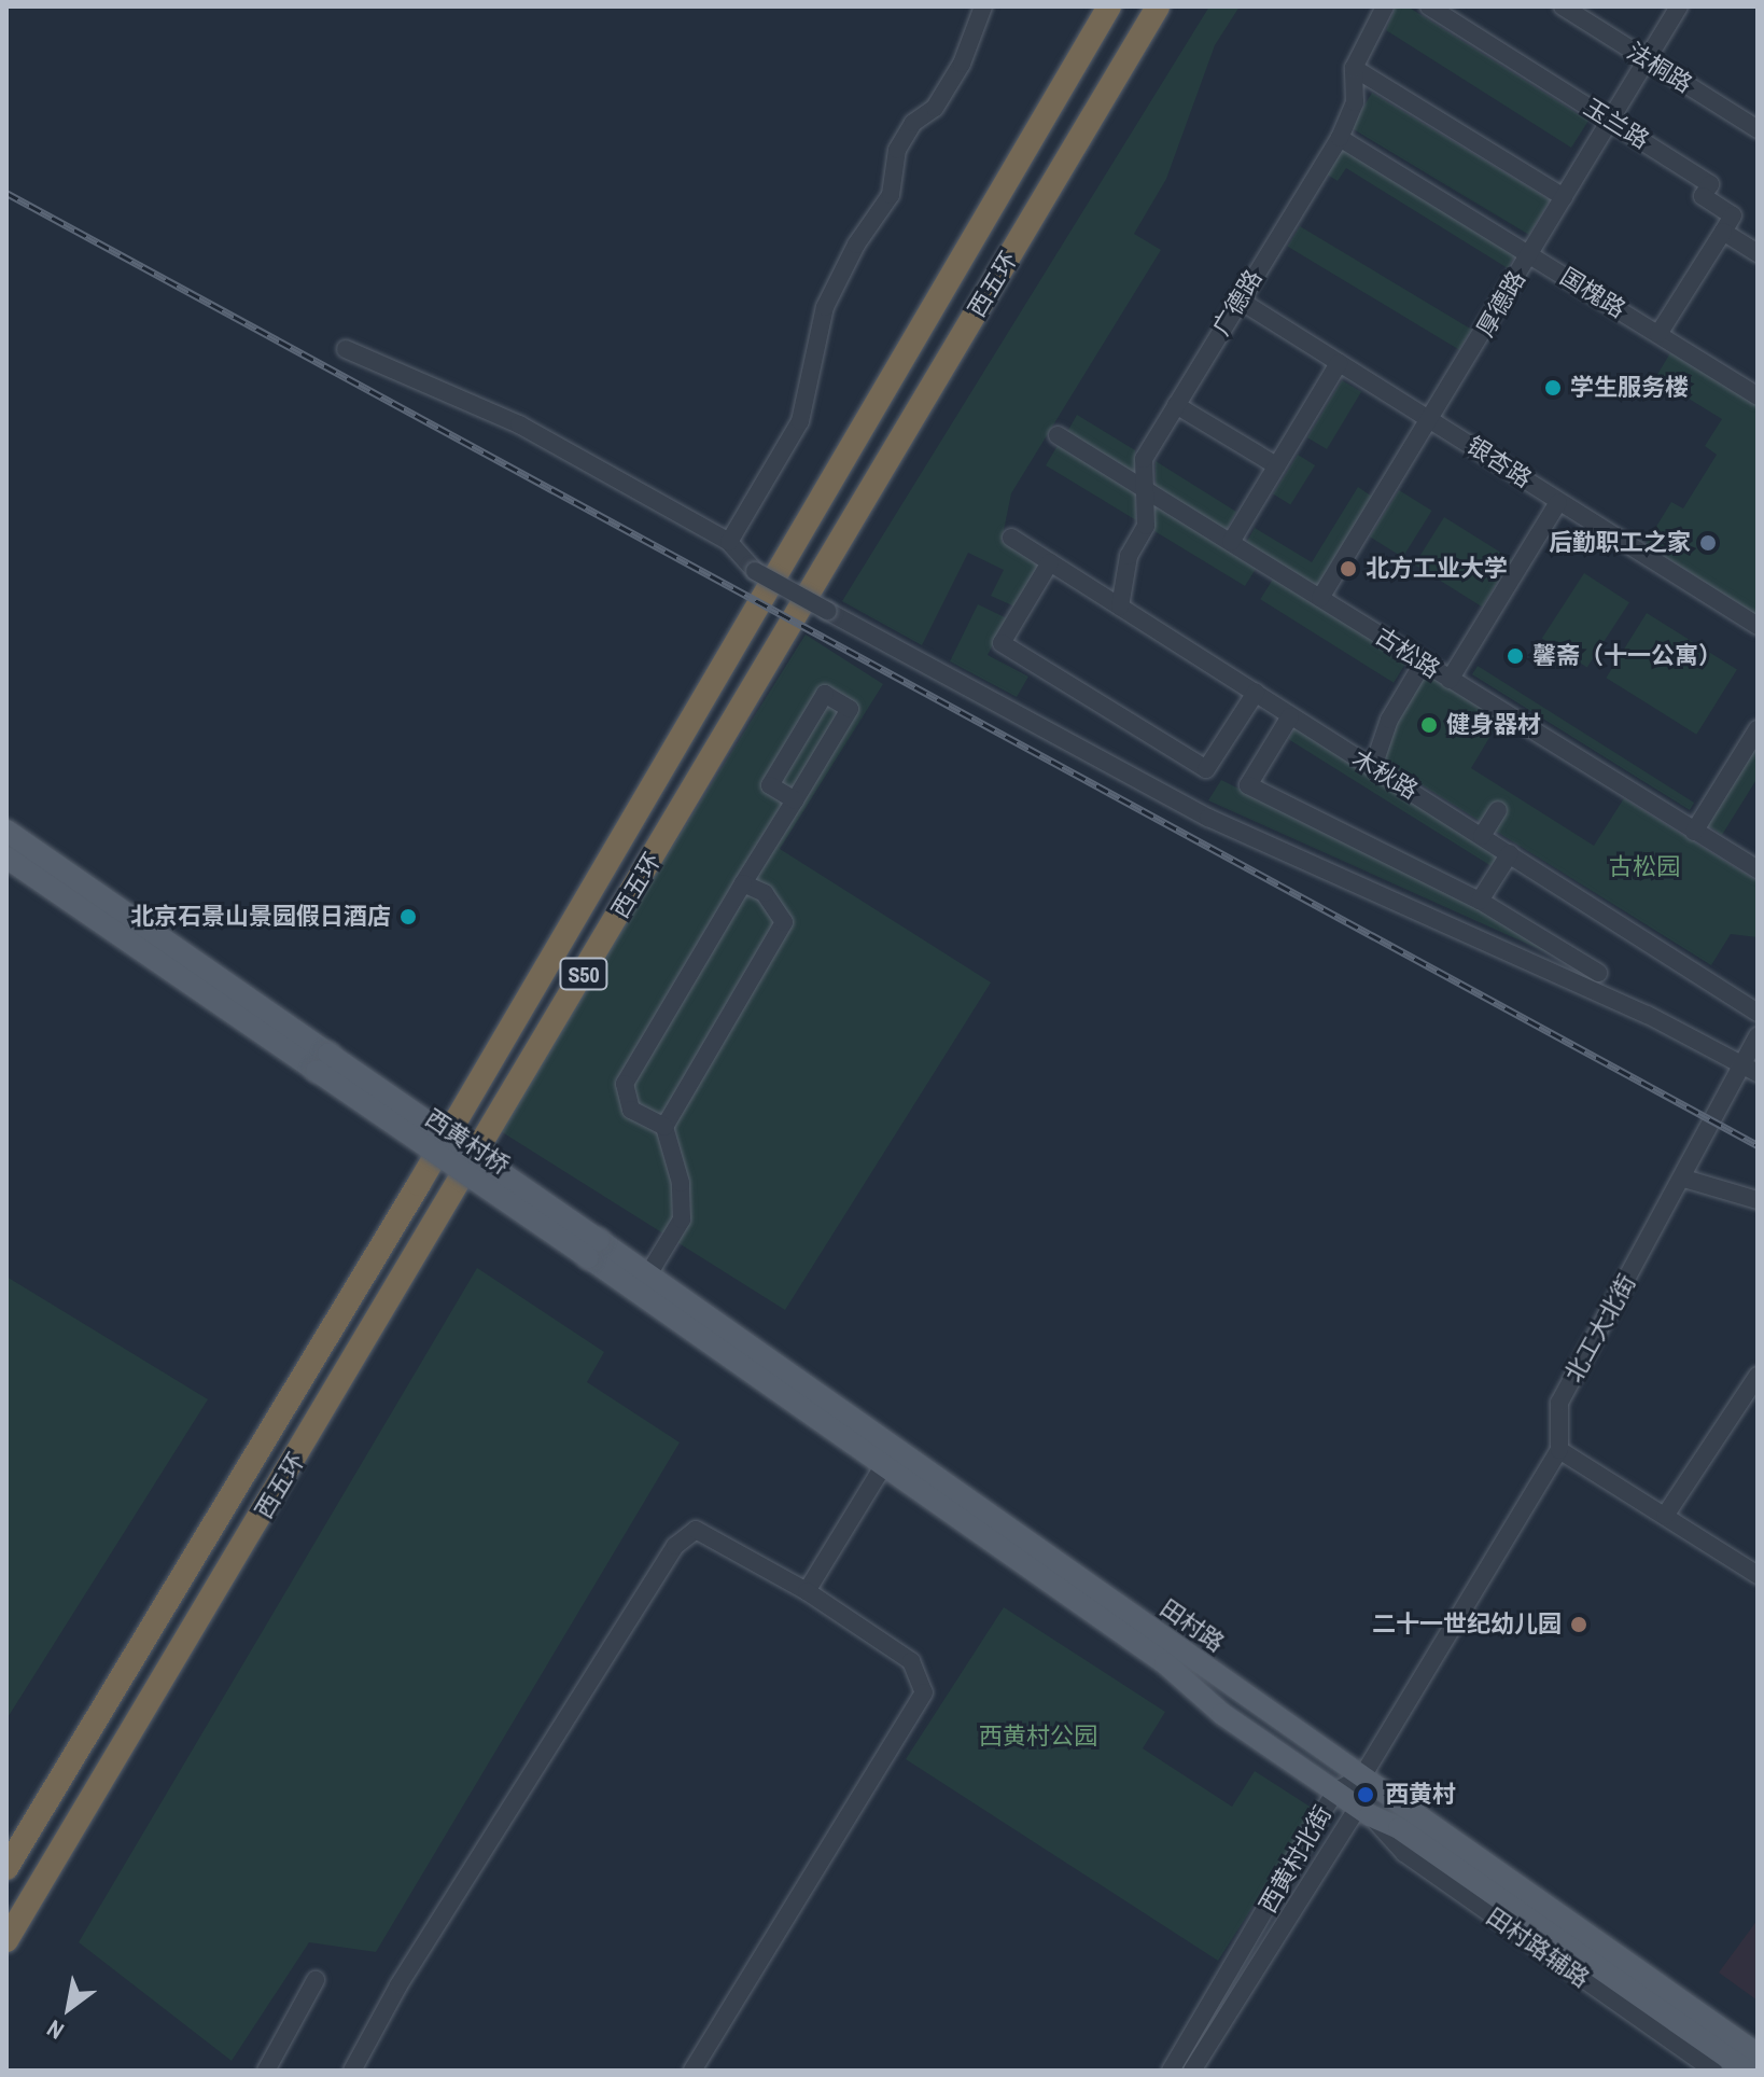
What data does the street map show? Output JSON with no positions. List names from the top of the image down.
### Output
{
  "streets": {
    "highway": ["西五环", "S50"],
    "main road": ["西黄村桥", "田村路"],
    "street": [
      "法桐路",
      "玉兰路",
      "国槐路",
      "广德路",
      "厚德路",
      "银杏路",
      "古松路",
      "木秋路",
      "北工大北街",
      "西黄村北街",
      "田村路辅路"
    ]
  },
  "crossings": [
    ["法桐路", "厚德路"],
    ["玉兰路", "厚德路"],
    ["国槐路", "广德路"],
    ["国槐路", "厚德路"],
    ["广德路", "银杏路"],
    ["广德路", "古松路"],
    ["广德路", "木秋路"],
    ["厚德路", "银杏路"],
    ["厚德路", "古松路"],
    ["西黄村桥", "田村路"],
    ["田村路", "西黄村北街"],
    ["田村路", "田村路辅路"],
    ["西黄村北街", "田村路辅路"]
  ],
  "parks": ["古松园", "西黄村公园"],
  "places": [
    "学生服务楼",
    "后勤职工之家",
    "北方工业大学",
    "馨斋（十一公寓）",
    "健身器材",
    "北京石景山景园假日酒店",
    "二十一世纪幼儿园",
    "西黄村"
  ],
  "north": "bottom left"
}
